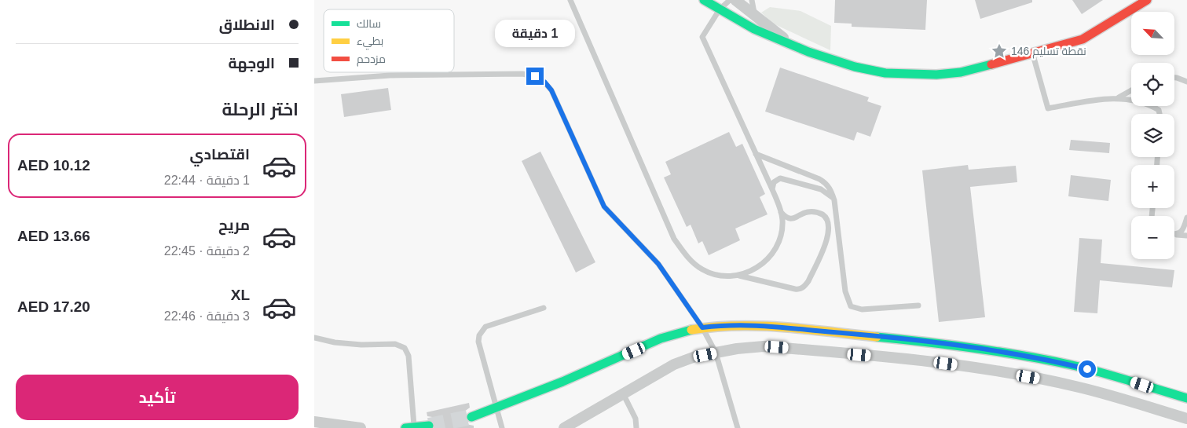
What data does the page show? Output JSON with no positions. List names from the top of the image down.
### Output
{
  "places": {
    "place": ["نقطة تسليم 146"]
  },
  "legend": ["سالك", "بطيء", "مزدحم"],
  "north": "top left",
  "page": {
    "banner": ["الانطلاق", "الوجهة"],
    "map_buttons": ["+", "−"],
    "bubble": "1 دقيقة",
    "heading": "اختر الرحلة",
    "list": [
      {
        "name": "اقتصادي",
        "note": "1 دقيقة · 22:44",
        "value": "AED 10.12"
      },
      {
        "name": "مريح",
        "note": "2 دقيقة · 22:45",
        "value": "AED 13.66"
      },
      {
        "name": "XL",
        "note": "3 دقيقة · 22:46",
        "value": "AED 17.20"
      }
    ],
    "buttons": "تأكيد"
  }
}
